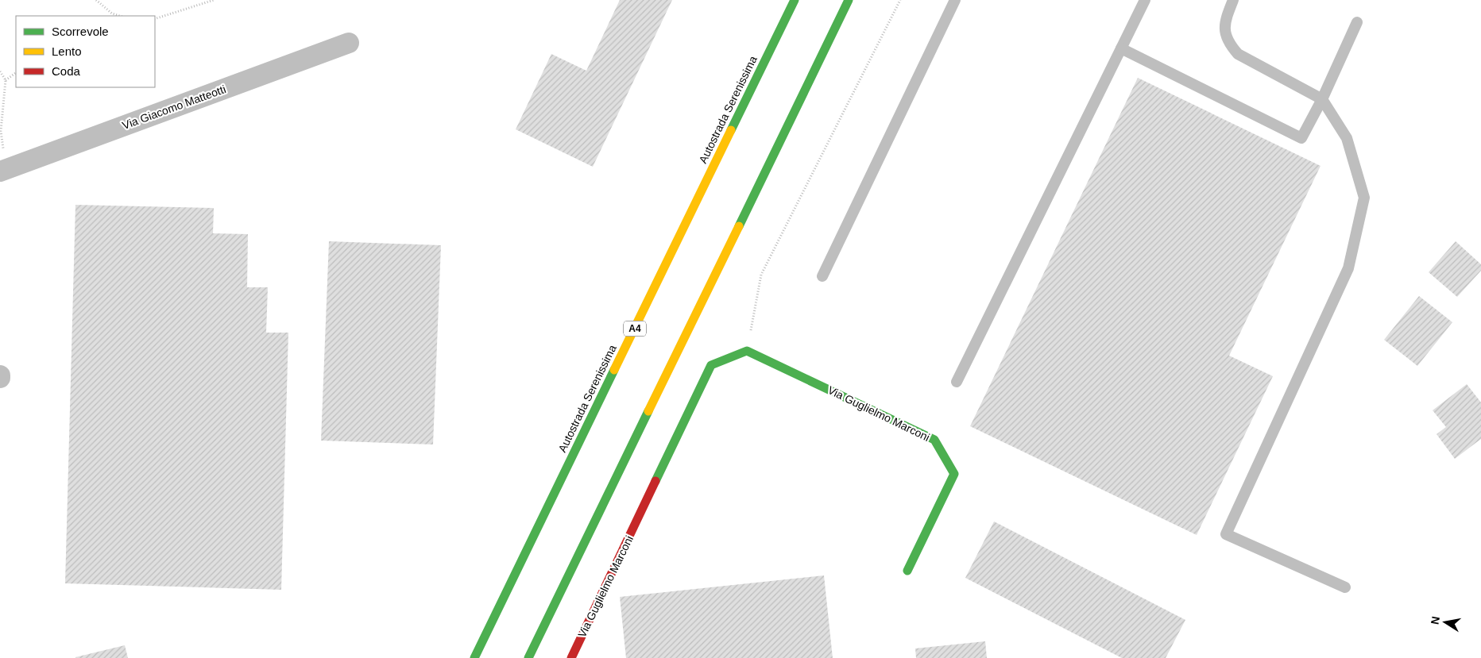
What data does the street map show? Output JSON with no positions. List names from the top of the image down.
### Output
{
  "streets": {
    "main road": ["Autostrada Serenissima", "A4", "Via Guglielmo Marconi"],
    "street": ["Via Giacomo Matteotti"]
  },
  "legend": ["Scorrevole", "Lento", "Coda"],
  "north": "left"
}
